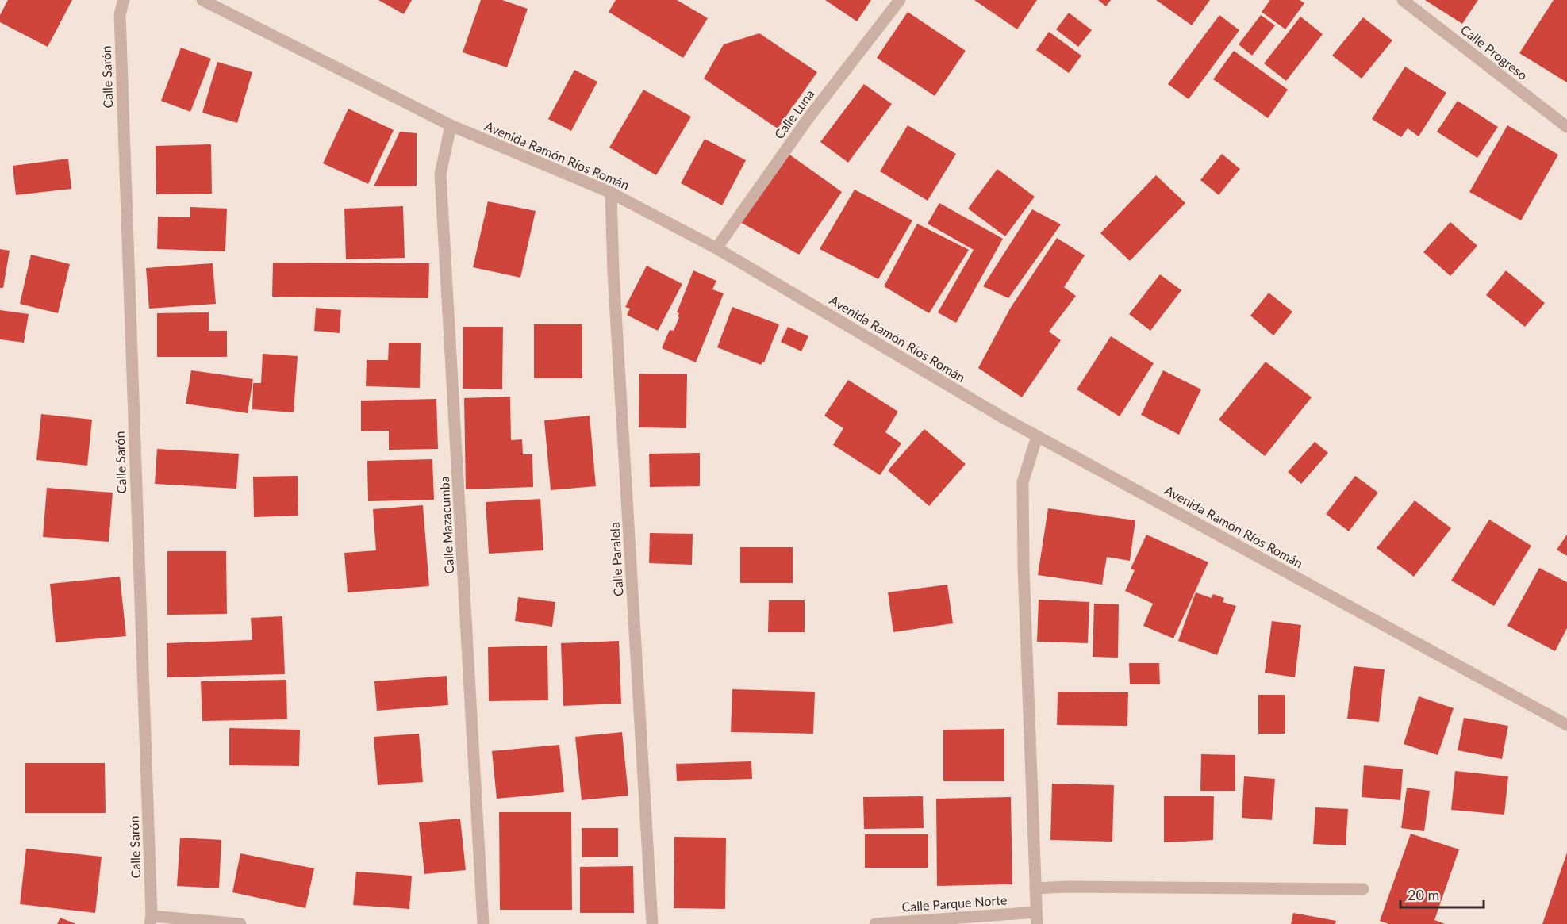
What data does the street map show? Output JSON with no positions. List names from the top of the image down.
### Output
{
  "streets": {
    "street": [
      "Calle Progreso",
      "Calle Sarón",
      "Calle Luna",
      "Avenida Ramón Ríos Román",
      "Calle Mazacumba",
      "Calle Paralela",
      "Calle Parque Norte"
    ]
  },
  "crossings": [
    ["Calle Luna", "Avenida Ramón Ríos Román"],
    ["Avenida Ramón Ríos Román", "Calle Mazacumba"],
    ["Avenida Ramón Ríos Román", "Calle Paralela"]
  ],
  "scale_bar": "20 m"
}
